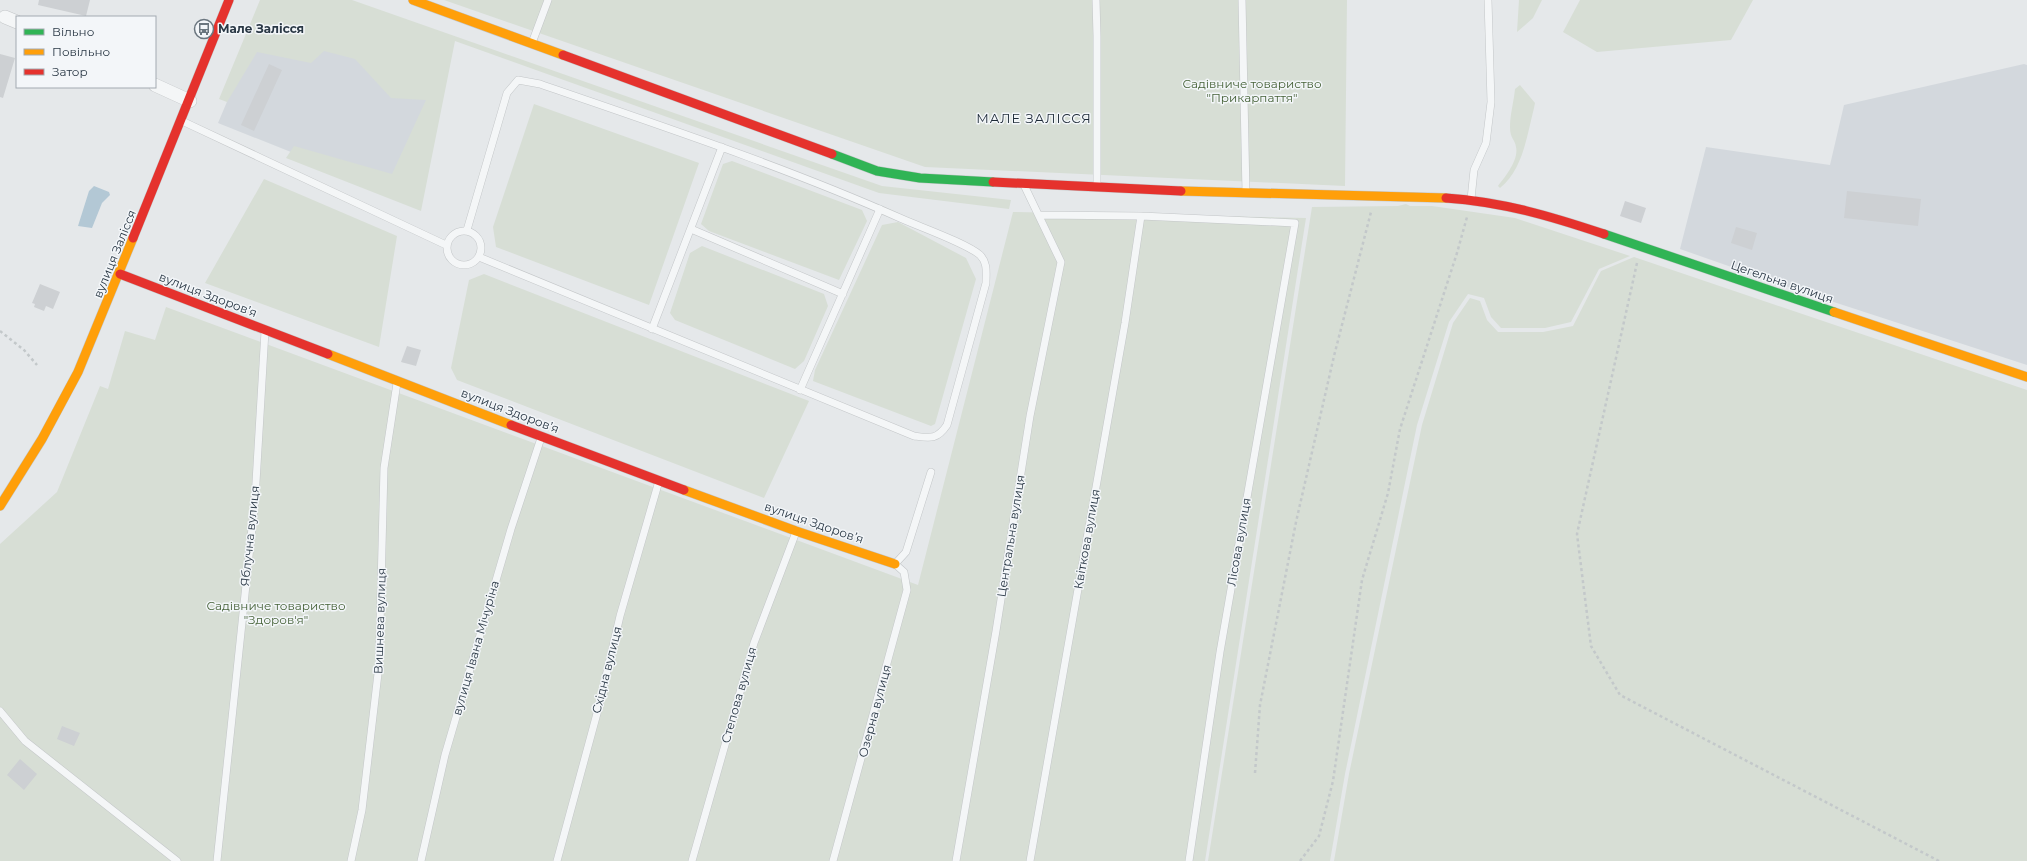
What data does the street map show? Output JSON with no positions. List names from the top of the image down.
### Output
{
  "streets": {
    "street": ["вулиця Залісся", "Цегельна вулиця", "вулиця Здоровʼя"],
    "lane": [
      "Яблучна вулиця",
      "Центральна вулиця",
      "Квіткова вулиця",
      "Лісова вулиця",
      "Вишнева вулиця",
      "вулиця Івана Мічуріна",
      "Східна вулиця",
      "Степова вулиця",
      "Озерна вулиця"
    ]
  },
  "crossings": [
    ["вулиця Залісся", "вулиця Здоровʼя"],
    ["Цегельна вулиця", "Центральна вулиця"],
    ["вулиця Здоровʼя", "Яблучна вулиця"],
    ["вулиця Здоровʼя", "Вишнева вулиця"],
    ["вулиця Здоровʼя", "вулиця Івана Мічуріна"],
    ["вулиця Здоровʼя", "Східна вулиця"],
    ["вулиця Здоровʼя", "Степова вулиця"],
    ["вулиця Здоровʼя", "Озерна вулиця"],
    ["Квіткова вулиця", "Лісова вулиця"]
  ],
  "districts": ["МАЛЕ ЗАЛІССЯ"],
  "parks": ["Садівниче товариство \"Прикарпаття\"", "Садівниче товариство \"Здоров'я\""],
  "places": {
    "bus stop": ["Мале Залісся"]
  },
  "legend": ["Вільно", "Повільно", "Затор"]
}
